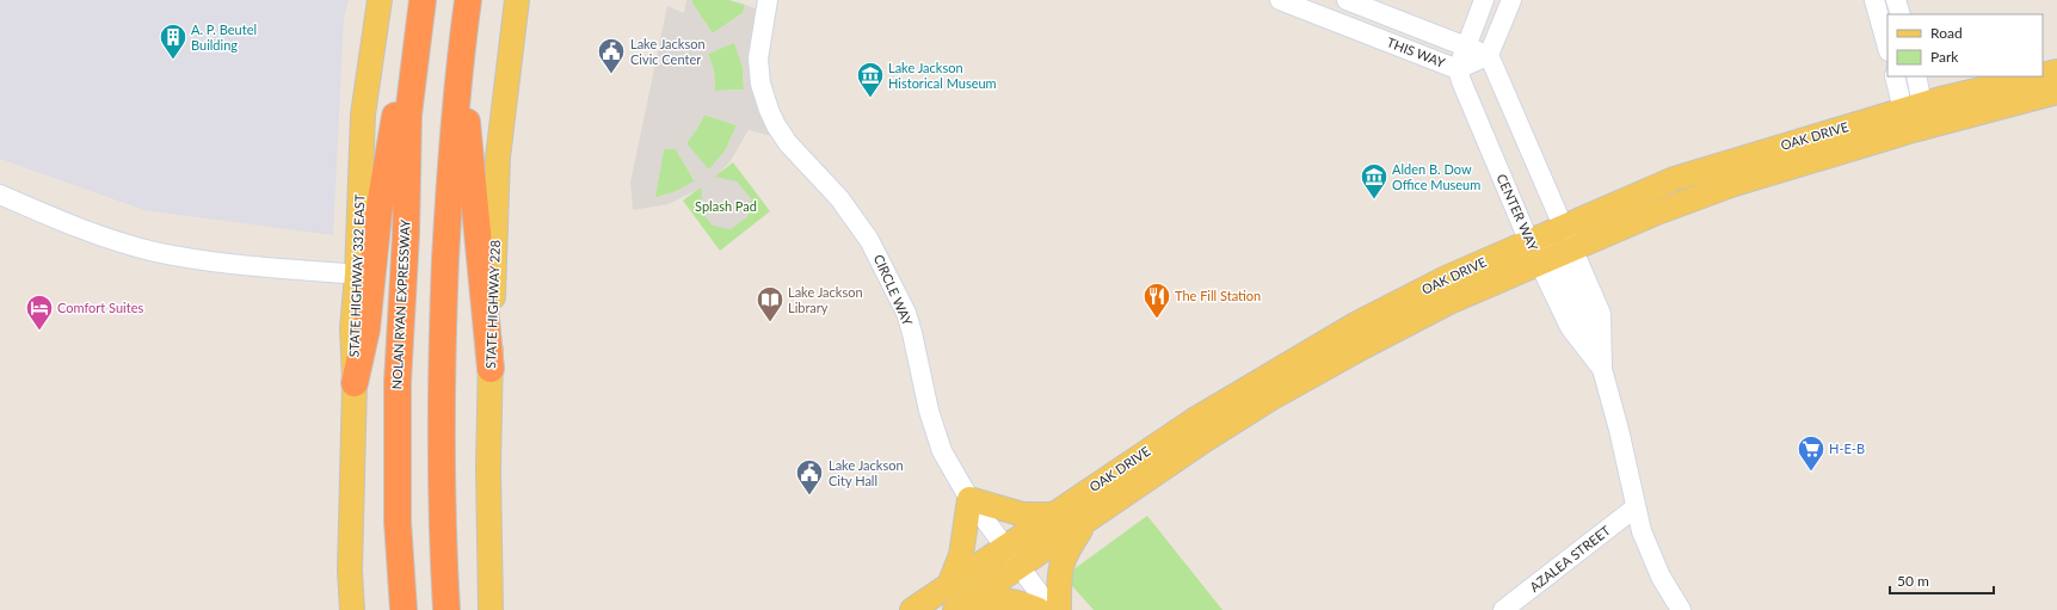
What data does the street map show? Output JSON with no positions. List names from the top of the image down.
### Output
{
  "streets": {
    "highway": ["NOLAN RYAN EXPRESSWAY"],
    "main road": ["OAK DRIVE", "STATE HIGHWAY 332 EAST", "STATE HIGHWAY 228"],
    "street": [
      "THIS WAY",
      "CENTER WAY",
      "CIRCLE WAY",
      "AZALEA STREET"
    ]
  },
  "crossings": [
    ["THIS WAY", "CENTER WAY"],
    ["OAK DRIVE", "CENTER WAY"],
    ["OAK DRIVE", "CIRCLE WAY"],
    ["CENTER WAY", "AZALEA STREET"]
  ],
  "parks": ["Splash Pad"],
  "places": {
    "building": ["A. P. Beutel Building"],
    "public building": ["Lake Jackson Civic Center", "Lake Jackson City Hall"],
    "museum": ["Lake Jackson Historical Museum", "Alden B. Dow Office Museum"],
    "restaurant": ["The Fill Station"],
    "library": ["Lake Jackson Library"],
    "hotel": ["Comfort Suites"],
    "supermarket": ["H-E-B"]
  },
  "legend": ["Road", "Park"],
  "scale_bar": "50 m"
}
